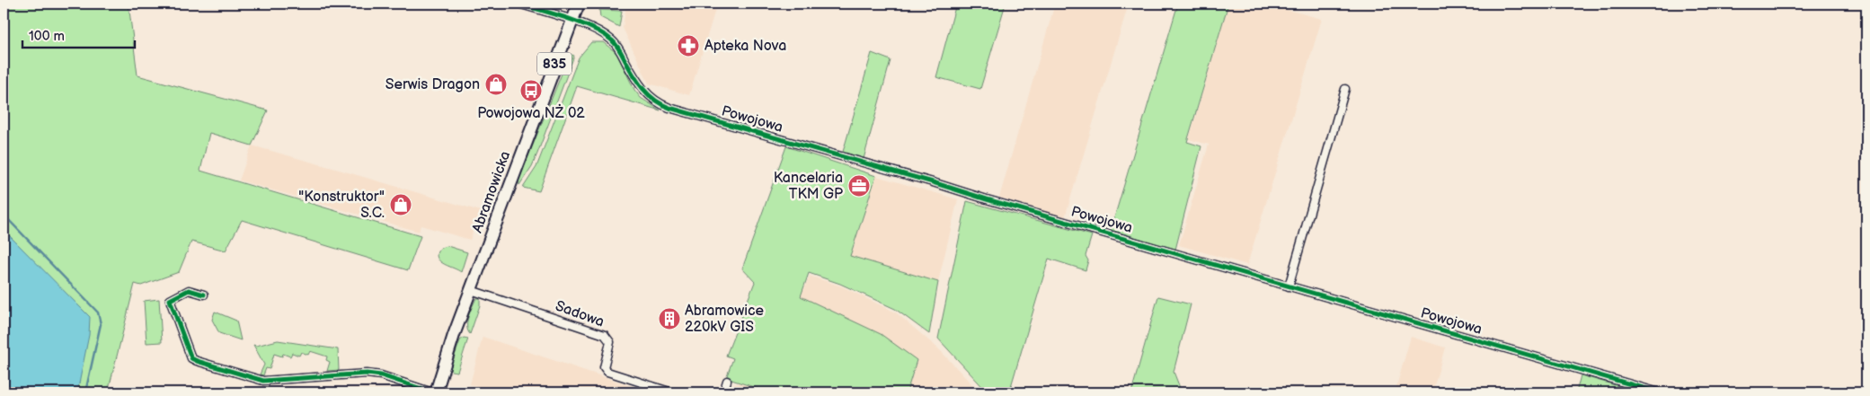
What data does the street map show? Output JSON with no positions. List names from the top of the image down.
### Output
{
  "streets": {
    "main road": ["835", "Abramowicka"],
    "street": ["Powojowa", "Sadowa"]
  },
  "crossings": [
    ["Powojowa", "Abramowicka"],
    ["Abramowicka", "Sadowa"]
  ],
  "places": {
    "pharmacy": ["Apteka Nova"],
    "shop": ["Serwis Dragon", "\"Konstruktor\" S.C."],
    "bus stop": ["Powojowa NŻ 02"],
    "office": ["Kancelaria TKM GP"],
    "building": ["Abramowice 220kV GIS"]
  },
  "scale_bar": "100 m"
}
